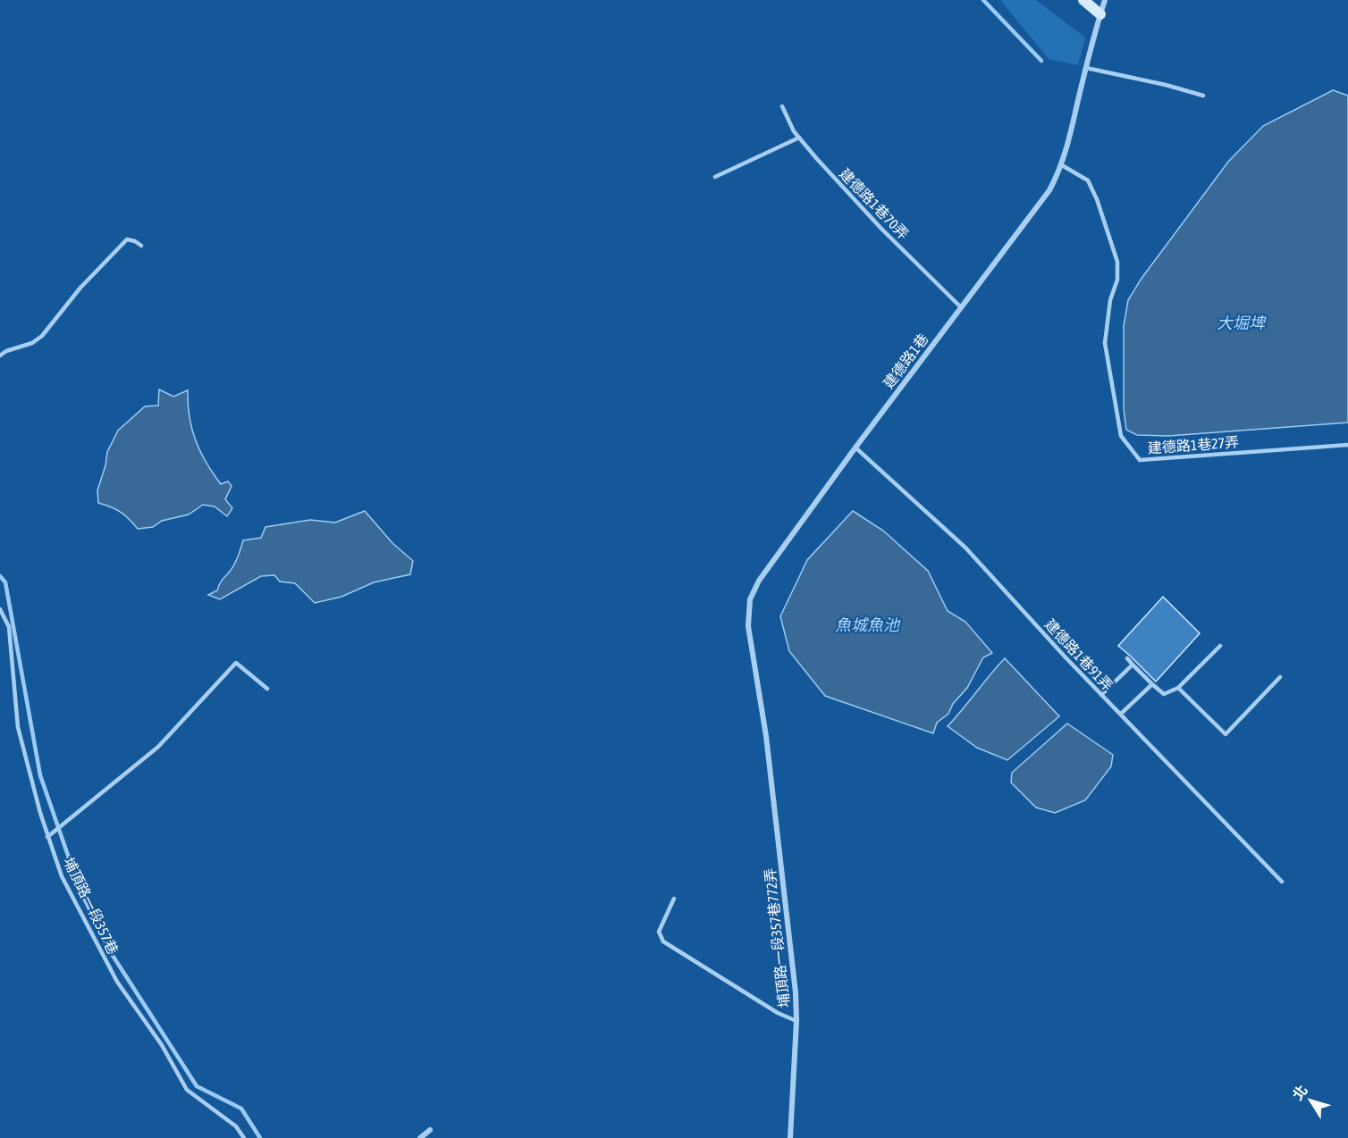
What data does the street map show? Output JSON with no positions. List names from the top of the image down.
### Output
{
  "streets": {
    "street": ["建德路1巷", "埔頂路一段357巷772弄"],
    "lane": [
      "建德路1巷70弄",
      "建德路1巷27弄",
      "建德路1巷91弄",
      "埔頂路一段357巷"
    ]
  },
  "crossings": [
    ["建德路1巷70弄", "建德路1巷"],
    ["建德路1巷", "建德路1巷27弄"],
    ["建德路1巷", "建德路1巷91弄"],
    ["建德路1巷", "埔頂路一段357巷772弄"]
  ],
  "water": ["大堀埤", "魚城魚池"],
  "north": "top left"
}
